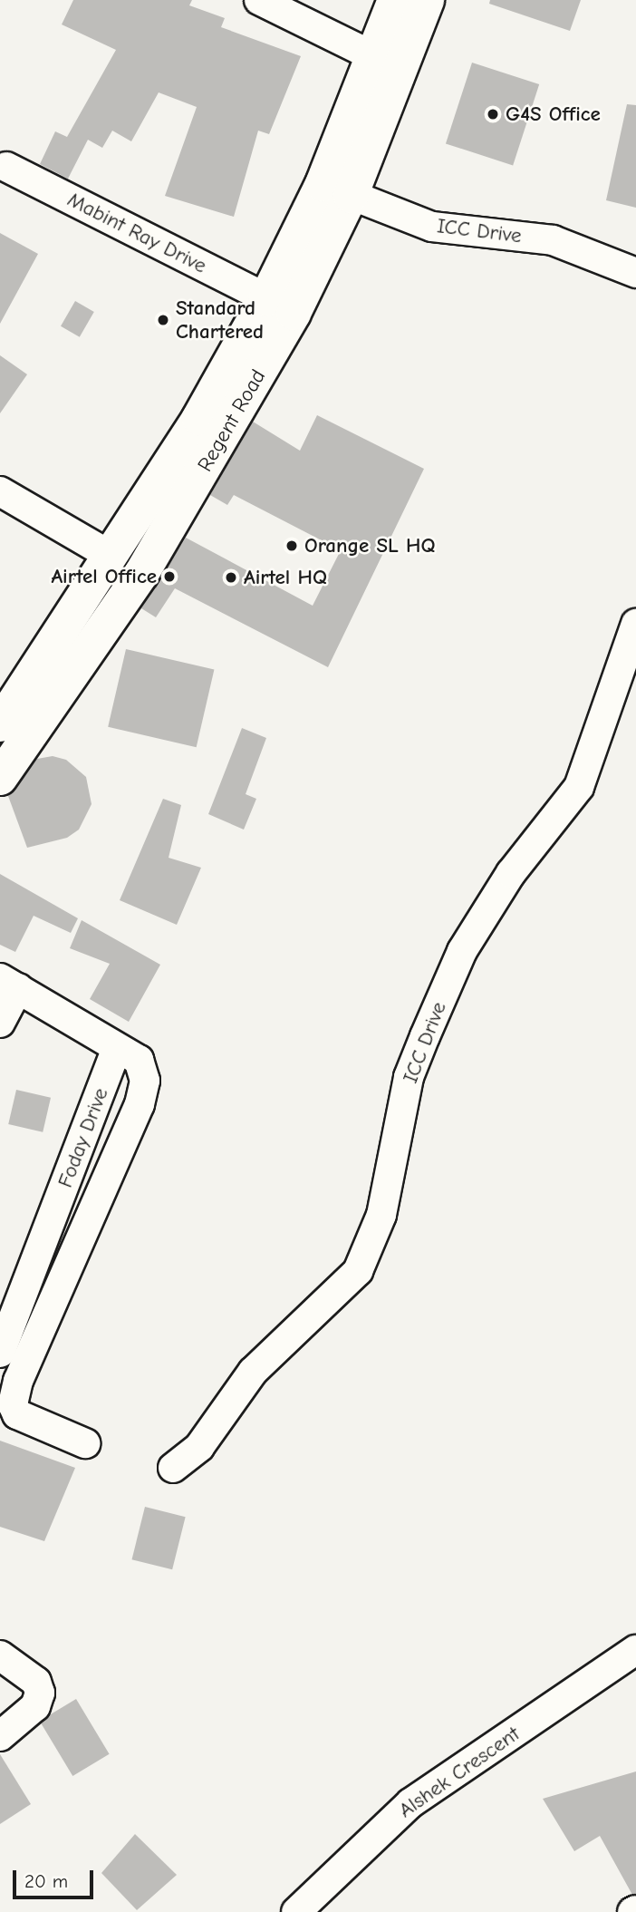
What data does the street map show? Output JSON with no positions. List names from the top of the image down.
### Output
{
  "streets": {
    "main road": ["Regent Road"],
    "street": [
      "ICC Drive",
      "Mabint Ray Drive",
      "Foday Drive",
      "Alshek Crescent"
    ]
  },
  "crossings": [
    ["ICC Drive", "Regent Road"],
    ["Mabint Ray Drive", "Regent Road"]
  ],
  "places": [
    "G4S Office",
    "Standard Chartered",
    "Orange SL HQ",
    "Airtel Office",
    "Airtel HQ"
  ],
  "scale_bar": "20 m"
}
